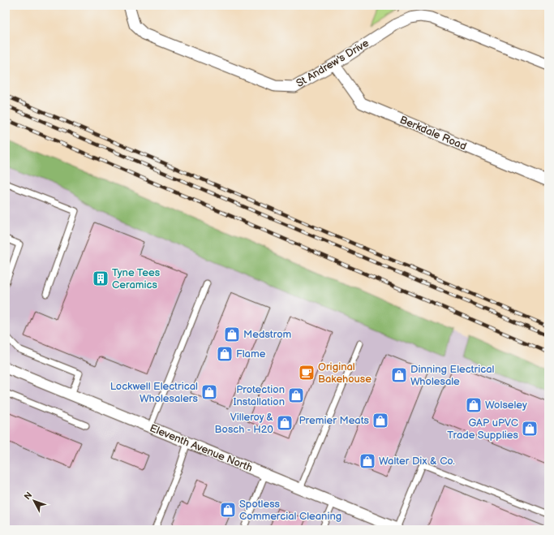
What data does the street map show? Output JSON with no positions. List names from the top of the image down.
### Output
{
  "streets": {
    "street": ["St Andrew's Drive", "Berkdale Road", "Eleventh Avenue North"]
  },
  "crossings": [
    ["St Andrew's Drive", "Berkdale Road"]
  ],
  "places": {
    "building": ["Tyne Tees Ceramics"],
    "shop": [
      "Medstrom",
      "Flame",
      "Dinning Electrical Wholesale",
      "Lockwell Electrical Wholesalers",
      "Protection Installation",
      "Wolseley",
      "Premier Meats",
      "Villeroy & Bosch - H20",
      "GAP uPVC Trade Supplies",
      "Walter Dix & Co.",
      "Spotless Commercial Cleaning"
    ],
    "cafe": ["Original Bakehouse"]
  },
  "north": "top left"
}
